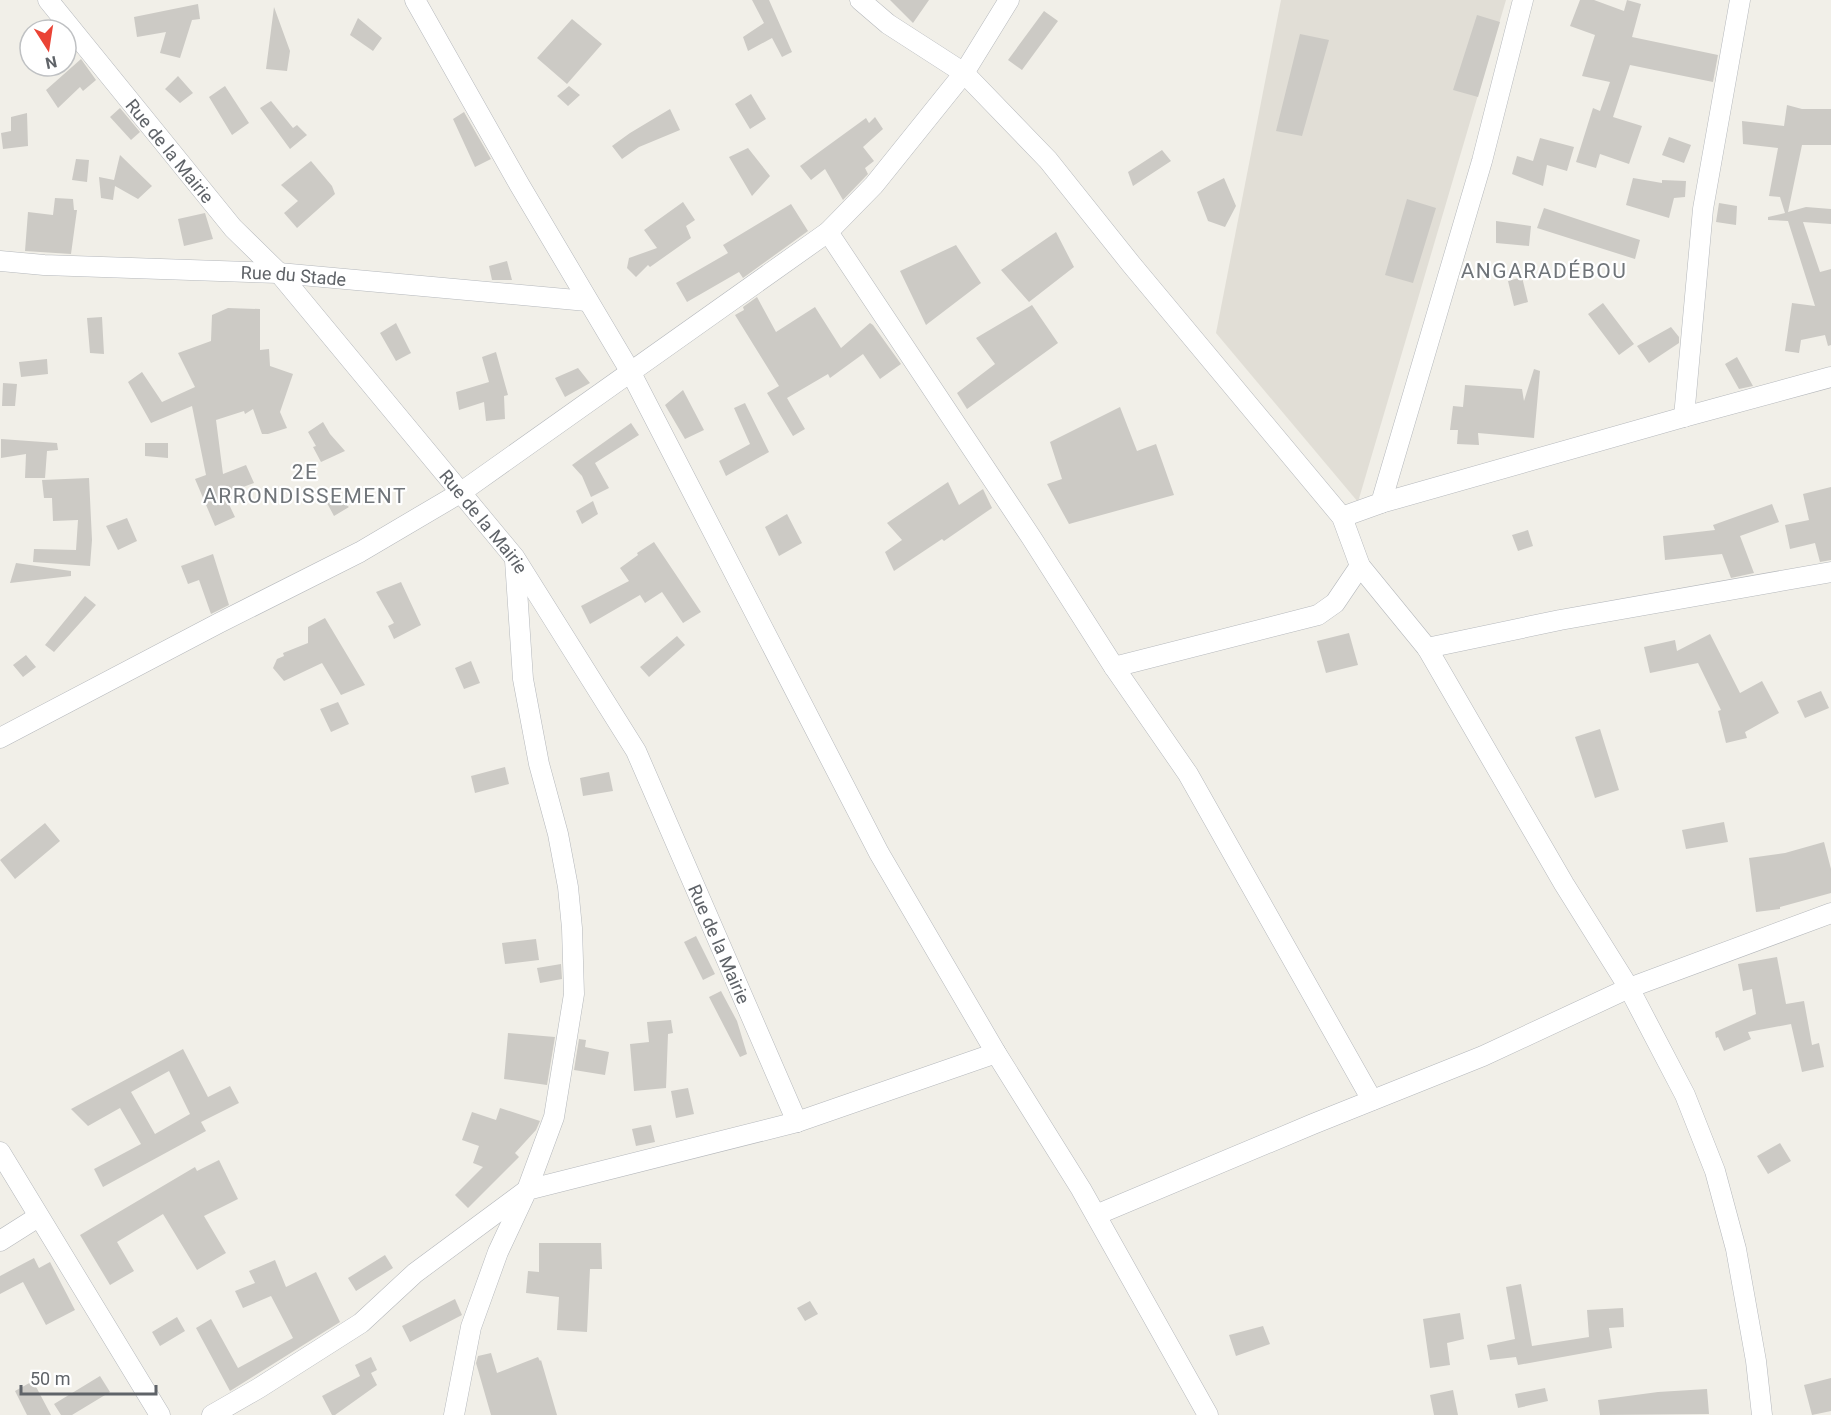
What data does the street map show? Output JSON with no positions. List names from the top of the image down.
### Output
{
  "streets": {
    "street": ["Rue de la Mairie", "Rue du Stade"]
  },
  "crossings": [
    ["Rue de la Mairie", "Rue du Stade"]
  ],
  "districts": ["ANGARADÉBOU", "2E ARRONDISSEMENT"],
  "scale_bar": "50 m",
  "north": "bottom"
}
